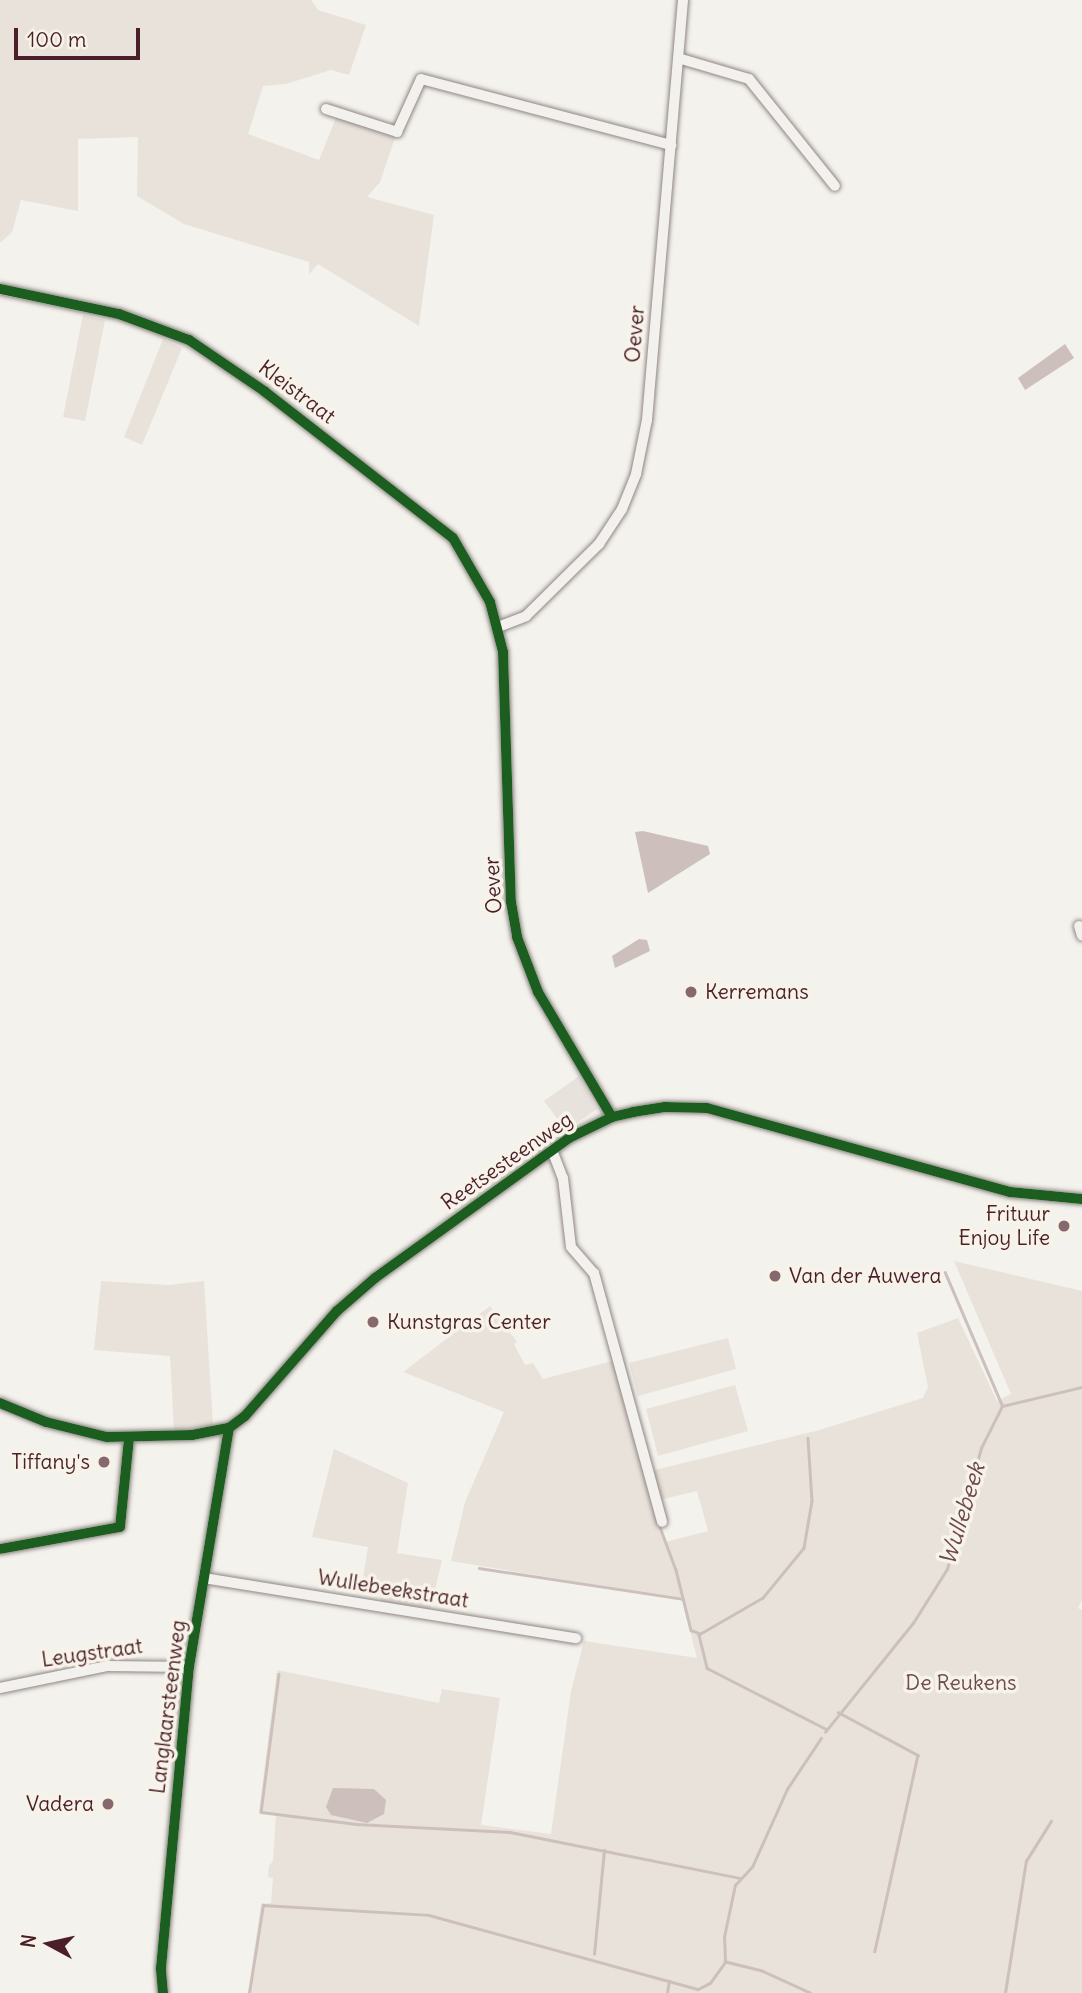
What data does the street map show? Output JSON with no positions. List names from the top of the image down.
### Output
{
  "streets": {
    "street": [
      "Oever",
      "Kleistraat",
      "Reetsesteenweg",
      "Wullebeekstraat",
      "Leugstraat",
      "Langlaarsteenweg"
    ]
  },
  "crossings": [
    ["Oever", "Kleistraat"],
    ["Oever", "Reetsesteenweg"],
    ["Reetsesteenweg", "Langlaarsteenweg"],
    ["Wullebeekstraat", "Langlaarsteenweg"],
    ["Leugstraat", "Langlaarsteenweg"]
  ],
  "water": ["Wullebeek"],
  "parks": ["De Reukens"],
  "places": [
    "Kerremans",
    "Frituur Enjoy Life",
    "Van der Auwera",
    "Kunstgras Center",
    "Tiffany's",
    "Vadera"
  ],
  "scale_bar": "100 m",
  "north": "left"
}
